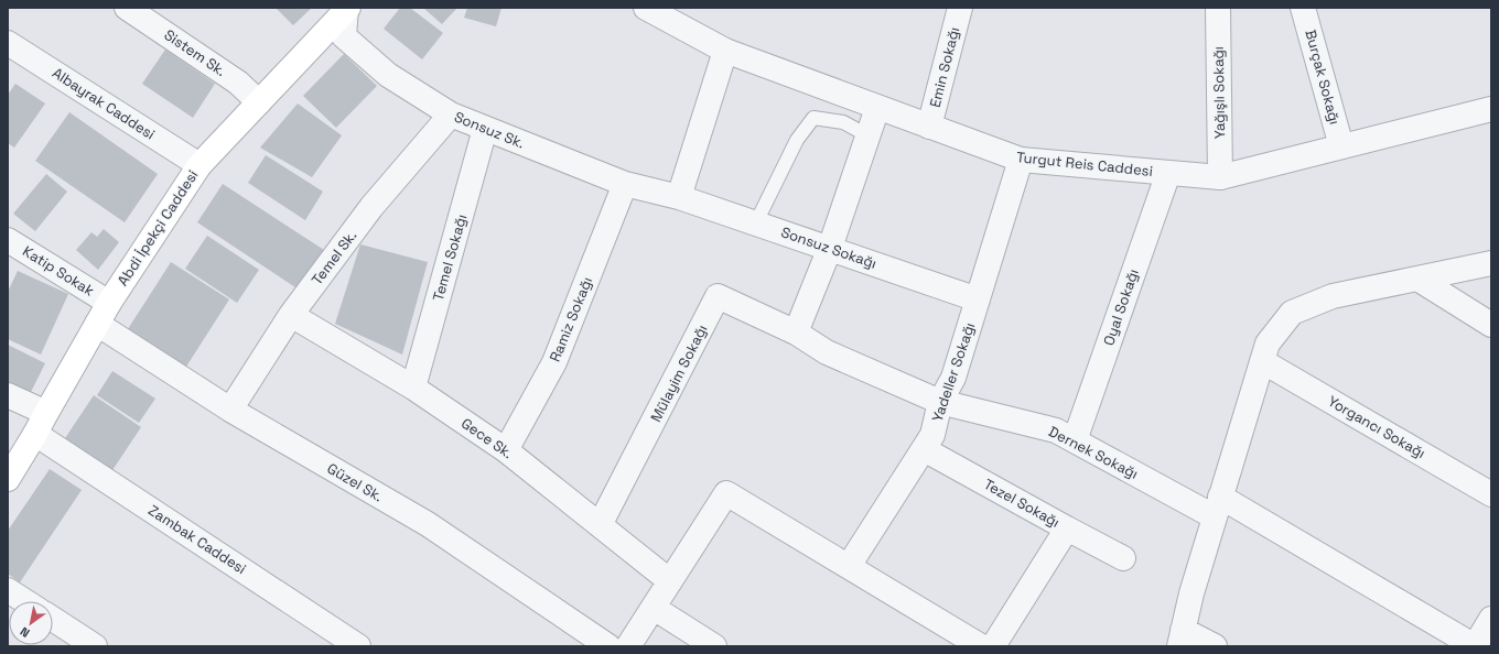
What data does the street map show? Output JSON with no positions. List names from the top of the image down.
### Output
{
  "streets": {
    "main road": ["Abdi İpekçi Caddesi"],
    "street": [
      "Sistem Sk.",
      "Emin Sokağı",
      "Burçak Sokağı",
      "Yağışlı Sokağı",
      "Albayrak Caddesi",
      "Sonsuz Sk.",
      "Turgut Reis Caddesi",
      "Sonsuz Sokağı",
      "Temel Sk.",
      "Temel Sokağı",
      "Katip Sokak",
      "Oyal Sokağı",
      "Ramiz Sokağı",
      "Yadeller Sokağı",
      "Mülayim Sokağı",
      "Yorgancı Sokağı",
      "Gece Sk.",
      "Dernek Sokağı",
      "Güzel Sk.",
      "Tezel Sokağı",
      "Zambak Caddesi"
    ]
  },
  "crossings": [
    ["Sistem Sk.", "Abdi İpekçi Caddesi"],
    ["Emin Sokağı", "Turgut Reis Caddesi"],
    ["Burçak Sokağı", "Turgut Reis Caddesi"],
    ["Yağışlı Sokağı", "Turgut Reis Caddesi"],
    ["Albayrak Caddesi", "Abdi İpekçi Caddesi"],
    ["Sonsuz Sk.", "Abdi İpekçi Caddesi"],
    ["Sonsuz Sk.", "Sonsuz Sokağı"],
    ["Sonsuz Sk.", "Temel Sk."],
    ["Sonsuz Sk.", "Temel Sokağı"],
    ["Sonsuz Sk.", "Ramiz Sokağı"],
    ["Turgut Reis Caddesi", "Oyal Sokağı"],
    ["Turgut Reis Caddesi", "Yadeller Sokağı"],
    ["Abdi İpekçi Caddesi", "Katip Sokak"],
    ["Abdi İpekçi Caddesi", "Güzel Sk."],
    ["Abdi İpekçi Caddesi", "Zambak Caddesi"],
    ["Sonsuz Sokağı", "Yadeller Sokağı"],
    ["Temel Sk.", "Gece Sk."],
    ["Temel Sk.", "Güzel Sk."],
    ["Temel Sokağı", "Gece Sk."],
    ["Oyal Sokağı", "Dernek Sokağı"],
    ["Ramiz Sokağı", "Gece Sk."],
    ["Yadeller Sokağı", "Dernek Sokağı"],
    ["Yadeller Sokağı", "Tezel Sokağı"],
    ["Mülayim Sokağı", "Gece Sk."],
    ["Mülayim Sokağı", "Dernek Sokağı"]
  ],
  "north": "bottom left"
}
